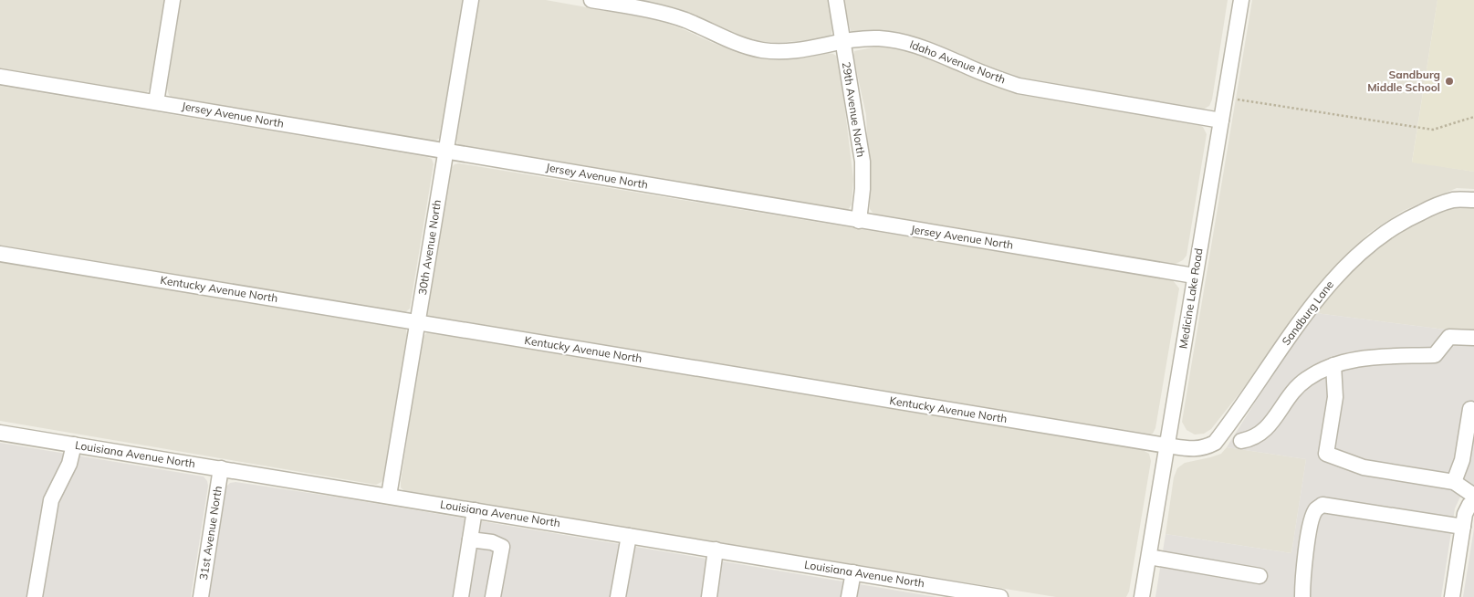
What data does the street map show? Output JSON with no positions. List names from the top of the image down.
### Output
{
  "streets": {
    "street": [
      "Idaho Avenue North",
      "29th Avenue North",
      "Jersey Avenue North",
      "30th Avenue North",
      "Kentucky Avenue North",
      "Medicine Lake Road",
      "Sandburg Lane",
      "Louisiana Avenue North",
      "31st Avenue North"
    ]
  },
  "crossings": [
    ["Idaho Avenue North", "29th Avenue North"],
    ["Idaho Avenue North", "Medicine Lake Road"],
    ["29th Avenue North", "Jersey Avenue North"],
    ["Jersey Avenue North", "30th Avenue North"],
    ["Jersey Avenue North", "Medicine Lake Road"],
    ["30th Avenue North", "Kentucky Avenue North"],
    ["30th Avenue North", "Louisiana Avenue North"],
    ["Kentucky Avenue North", "Medicine Lake Road"],
    ["Kentucky Avenue North", "Sandburg Lane"],
    ["Medicine Lake Road", "Sandburg Lane"],
    ["Louisiana Avenue North", "31st Avenue North"]
  ],
  "places": ["Sandburg Middle School"]
}
